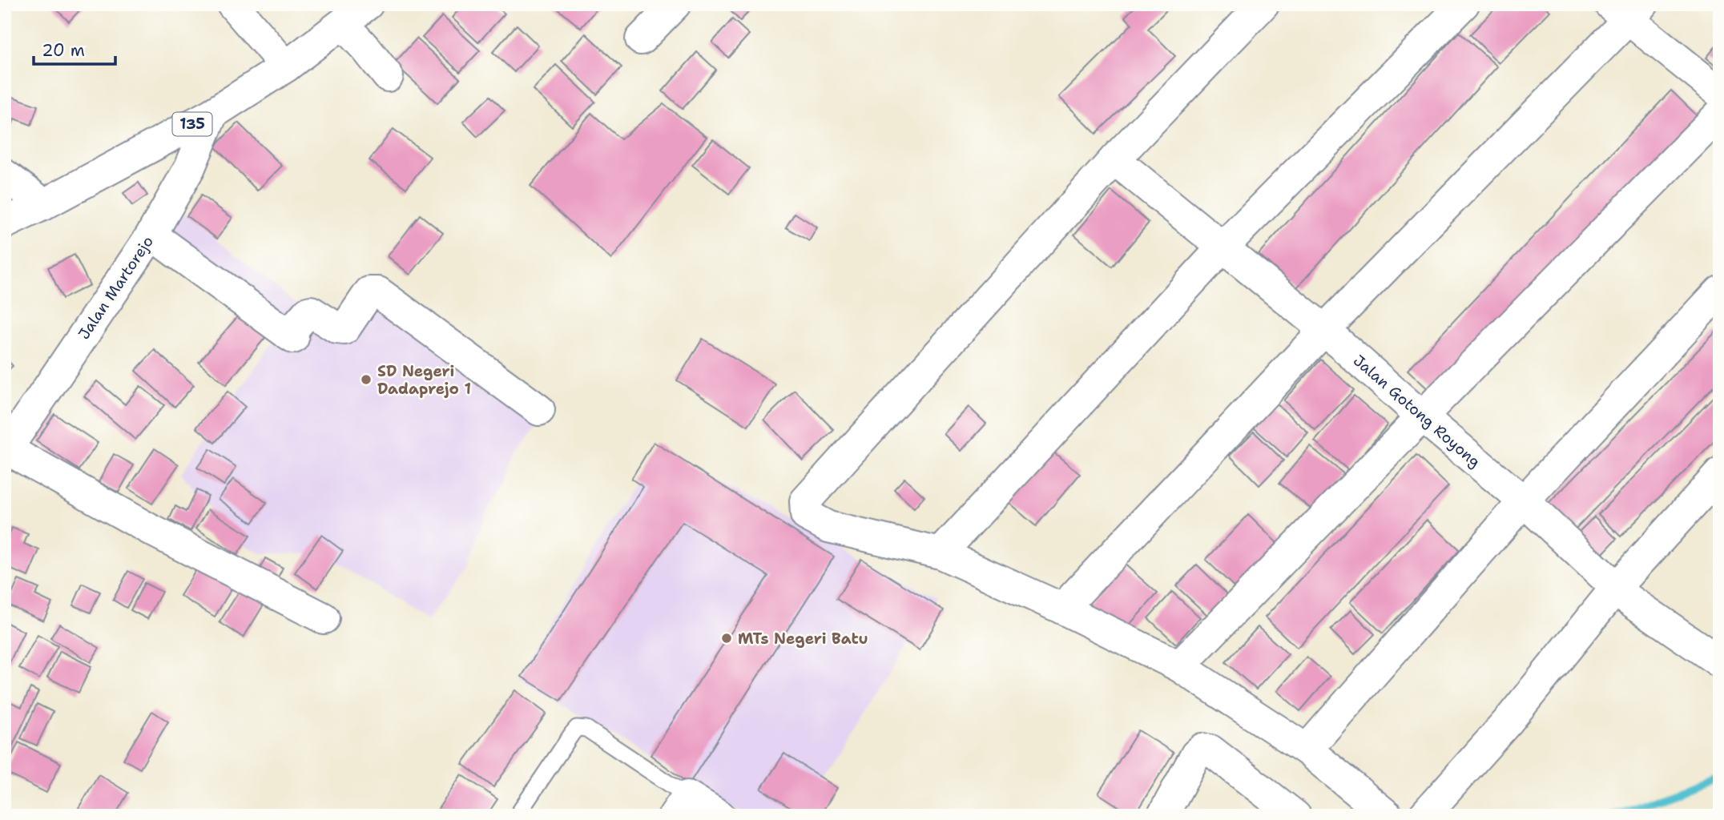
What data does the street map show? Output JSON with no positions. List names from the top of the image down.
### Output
{
  "streets": {
    "street": ["135", "Jalan Martorejo", "Jalan Gotong Royong"]
  },
  "crossings": [
    ["135", "Jalan Martorejo"]
  ],
  "places": ["SD Negeri Dadaprejo 1", "MTs Negeri Batu"],
  "scale_bar": "20 m"
}
